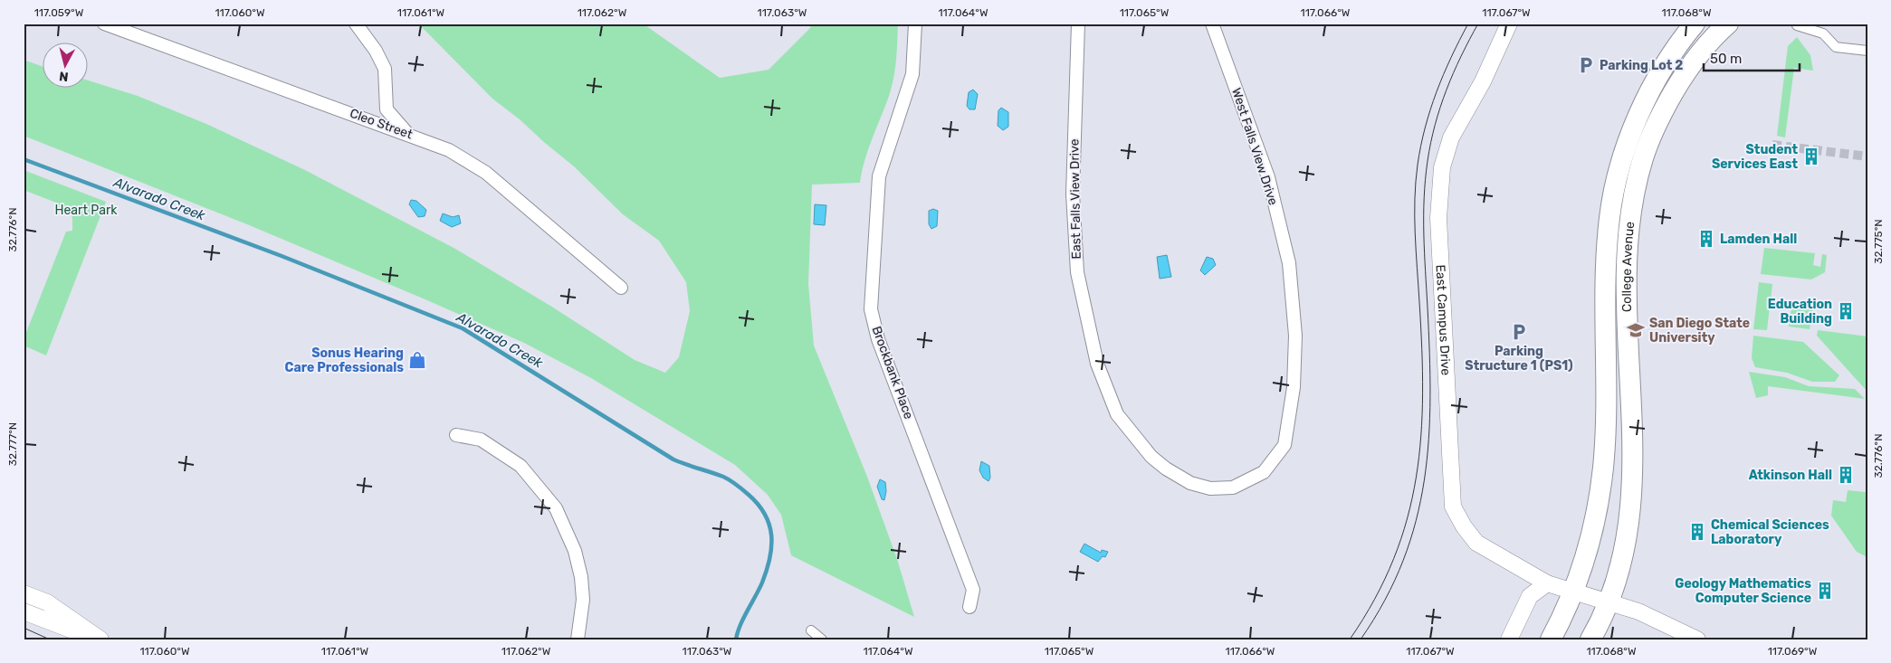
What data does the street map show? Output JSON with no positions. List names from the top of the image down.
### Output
{
  "streets": {
    "main road": ["College Avenue"],
    "street": [
      "Cleo Street",
      "West Falls View Drive",
      "East Falls View Drive",
      "East Campus Drive",
      "Brockbank Place"
    ]
  },
  "crossings": [
    ["West Falls View Drive", "East Falls View Drive"],
    ["College Avenue", "East Campus Drive"]
  ],
  "water": ["Alvarado Creek"],
  "parks": ["Heart Park"],
  "places": {
    "parking": ["Parking Lot 2", "Parking Structure 1 (PS1)"],
    "building": [
      "Student Services East",
      "Lamden Hall",
      "Education Building",
      "Atkinson Hall",
      "Chemical Sciences Laboratory",
      "Geology Mathematics Computer Science"
    ],
    "school or university": ["San Diego State University"],
    "shop": ["Sonus Hearing Care Professionals"]
  },
  "scale_bar": "50 m",
  "north": "bottom",
  "coordinates": [
    "117.059°W",
    "117.060°W",
    "117.061°W",
    "117.062°W",
    "117.063°W",
    "117.064°W",
    "117.065°W",
    "117.066°W",
    "117.067°W",
    "117.068°W",
    "32.776°N",
    "32.775°N",
    "32.777°N",
    "117.069°W"
  ]
}
